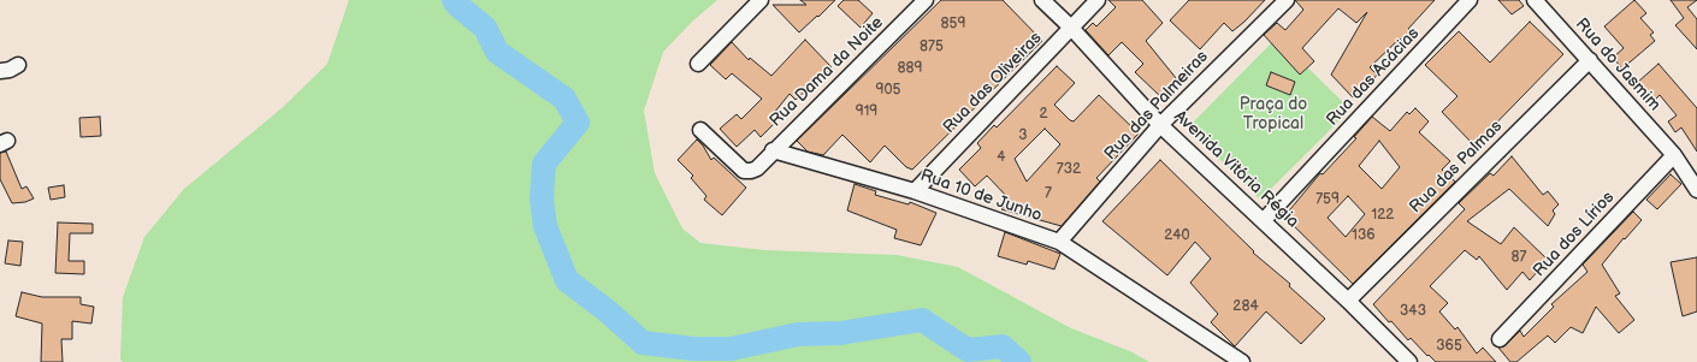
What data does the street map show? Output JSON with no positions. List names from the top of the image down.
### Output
{
  "streets": {
    "street": [
      "Rua do Jasmim",
      "Rua Dama da Noite",
      "Rua das Acácias",
      "Rua das Oliveiras",
      "Rua das Palmeiras",
      "Rua das Palmas",
      "Avenida Vitória Régia",
      "Rua 10 de Junho",
      "Rua dos Lírios"
    ]
  },
  "crossings": [
    ["Rua do Jasmim", "Rua das Palmas"],
    ["Rua do Jasmim", "Rua dos Lírios"],
    ["Rua Dama da Noite", "Rua 10 de Junho"],
    ["Rua das Acácias", "Avenida Vitória Régia"],
    ["Rua das Oliveiras", "Avenida Vitória Régia"],
    ["Rua das Oliveiras", "Rua 10 de Junho"],
    ["Rua das Palmeiras", "Avenida Vitória Régia"],
    ["Rua das Palmeiras", "Rua 10 de Junho"],
    ["Rua das Palmas", "Avenida Vitória Régia"]
  ],
  "parks": ["Praça do Tropical"],
  "house_numbers": [
    "859",
    "875",
    "889",
    "905",
    "919",
    "2",
    "3",
    "4",
    "732",
    "7",
    "759",
    "122",
    "240",
    "136",
    "87",
    "284",
    "343",
    "365"
  ]
}
